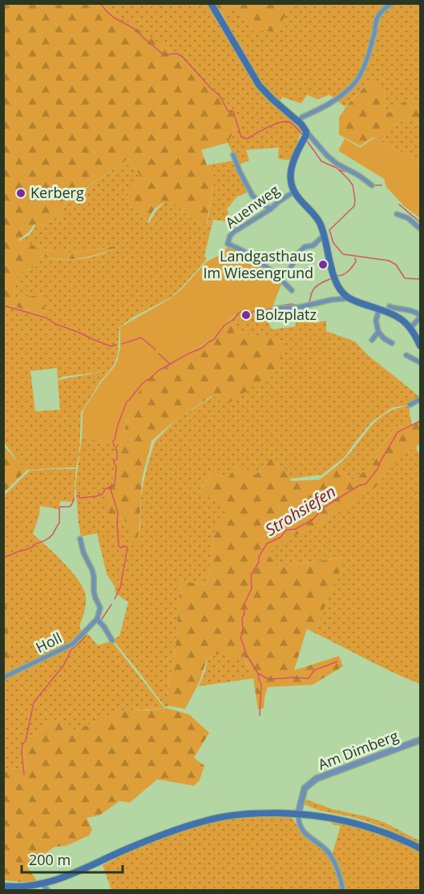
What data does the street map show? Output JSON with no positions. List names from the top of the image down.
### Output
{
  "streets": {
    "street": ["Auenweg", "Holl", "Am Dimberg"]
  },
  "water": ["Strohsiefen"],
  "places": ["Kerberg", "Landgasthaus Im Wiesengrund", "Bolzplatz"],
  "scale_bar": "200 m"
}
